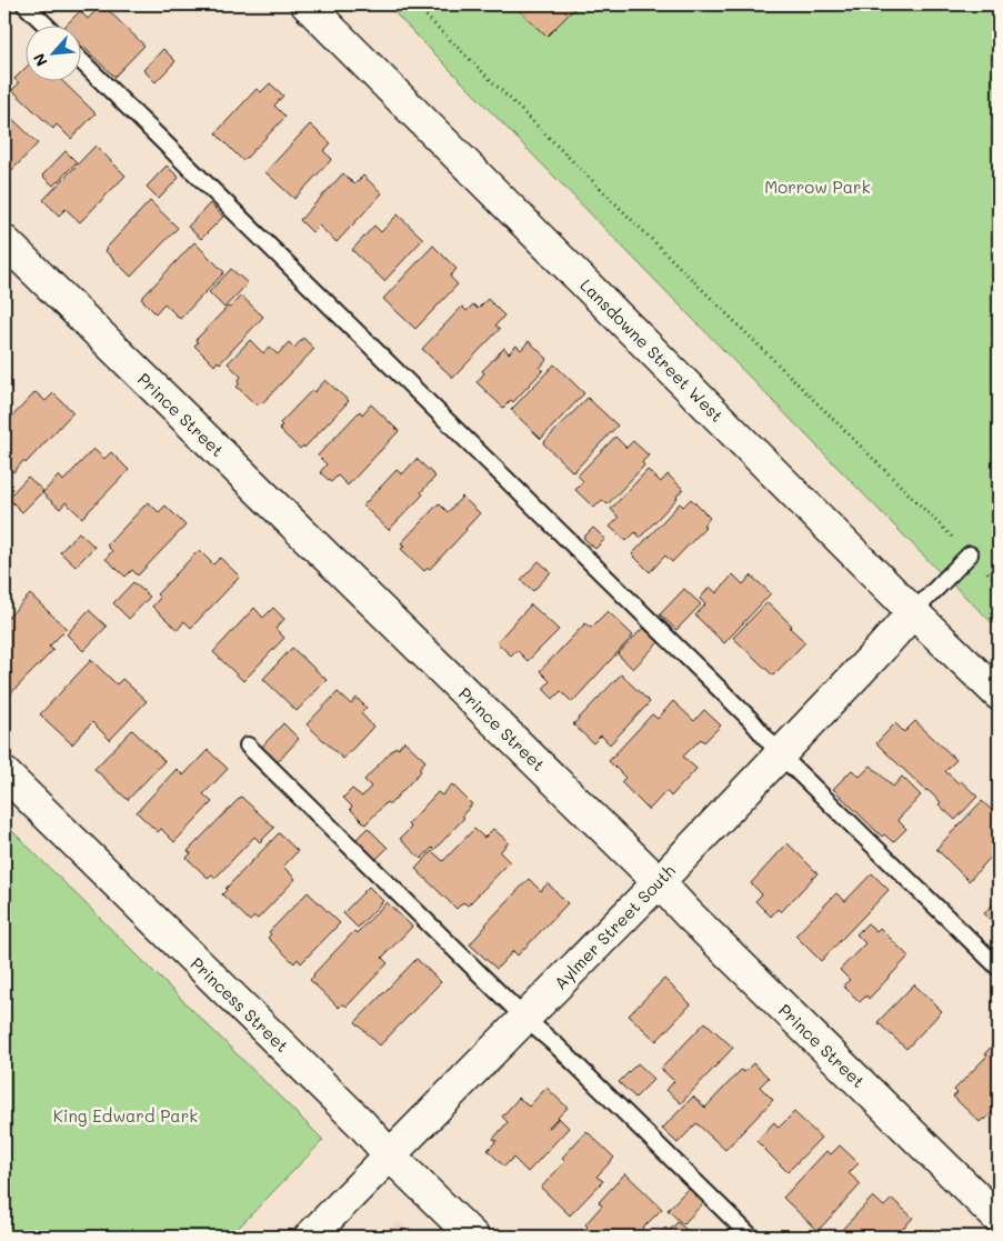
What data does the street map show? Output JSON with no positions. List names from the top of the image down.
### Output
{
  "streets": {
    "street": [
      "Lansdowne Street West",
      "Prince Street",
      "Aylmer Street South",
      "Princess Street"
    ]
  },
  "crossings": [
    ["Lansdowne Street West", "Aylmer Street South"],
    ["Prince Street", "Aylmer Street South"],
    ["Aylmer Street South", "Princess Street"]
  ],
  "parks": ["Morrow Park", "King Edward Park"],
  "north": "bottom left"
}
